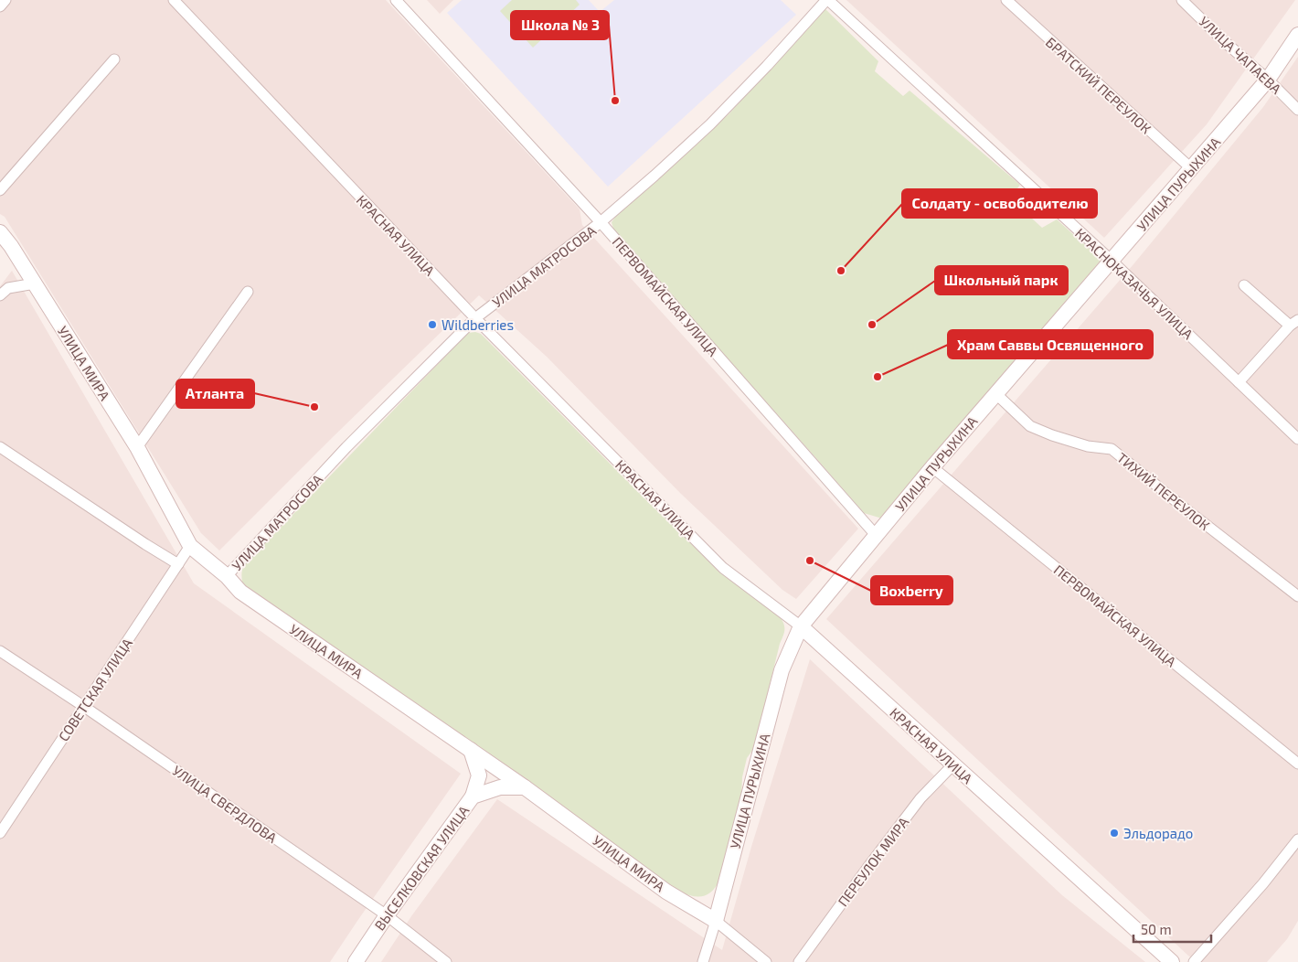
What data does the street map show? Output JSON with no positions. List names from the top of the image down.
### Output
{
  "streets": {
    "street": [
      "УЛИЦА ЧАПАЕВА",
      "БРАТСКИЙ ПЕРЕУЛОК",
      "УЛИЦА ПУРЫХИНА",
      "КРАСНАЯ УЛИЦА",
      "УЛИЦА МАТРОСОВА",
      "КРАСНОКАЗАЧЬЯ УЛИЦА",
      "ПЕРВОМАЙСКАЯ УЛИЦА",
      "УЛИЦА МИРА",
      "ТИХИЙ ПЕРЕУЛОК",
      "СОВЕТСКАЯ УЛИЦА",
      "УЛИЦА СВЕРДЛОВА",
      "ПЕРЕУЛОК МИРА",
      "ВЫСЕЛКОВСКАЯ УЛИЦА"
    ]
  },
  "crossings": [
    ["УЛИЦА ЧАПАЕВА", "УЛИЦА ПУРЫХИНА"],
    ["БРАТСКИЙ ПЕРЕУЛОК", "УЛИЦА ПУРЫХИНА"],
    ["УЛИЦА ПУРЫХИНА", "КРАСНАЯ УЛИЦА"],
    ["УЛИЦА ПУРЫХИНА", "КРАСНОКАЗАЧЬЯ УЛИЦА"],
    ["УЛИЦА ПУРЫХИНА", "ПЕРВОМАЙСКАЯ УЛИЦА"],
    ["УЛИЦА ПУРЫХИНА", "УЛИЦА МИРА"],
    ["УЛИЦА ПУРЫХИНА", "ТИХИЙ ПЕРЕУЛОК"],
    ["КРАСНАЯ УЛИЦА", "УЛИЦА МАТРОСОВА"],
    ["КРАСНАЯ УЛИЦА", "ПЕРЕУЛОК МИРА"],
    ["УЛИЦА МАТРОСОВА", "КРАСНОКАЗАЧЬЯ УЛИЦА"],
    ["УЛИЦА МАТРОСОВА", "ПЕРВОМАЙСКАЯ УЛИЦА"],
    ["УЛИЦА МАТРОСОВА", "УЛИЦА МИРА"],
    ["УЛИЦА МИРА", "СОВЕТСКАЯ УЛИЦА"],
    ["УЛИЦА МИРА", "ВЫСЕЛКОВСКАЯ УЛИЦА"],
    ["СОВЕТСКАЯ УЛИЦА", "УЛИЦА СВЕРДЛОВА"],
    ["УЛИЦА СВЕРДЛОВА", "ВЫСЕЛКОВСКАЯ УЛИЦА"]
  ],
  "places": [
    "Школа № 3",
    "Солдату - освободителю",
    "Wildberries",
    "Школьный парк",
    "Храм Саввы Освященного",
    "Атланта",
    "Boxberry",
    "Эльдорадо"
  ],
  "scale_bar": "50 m"
}
